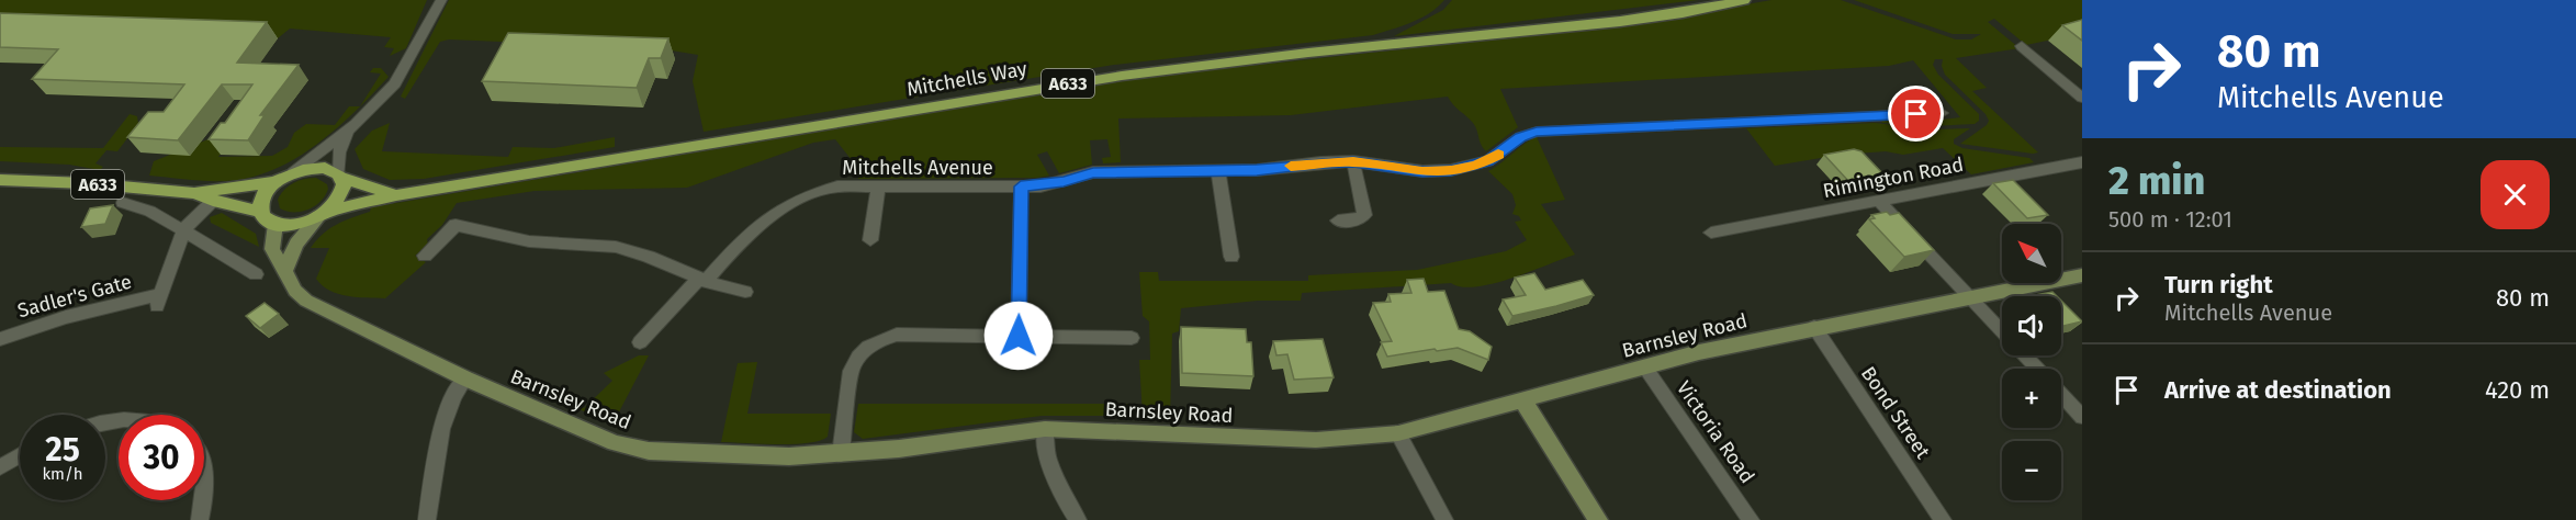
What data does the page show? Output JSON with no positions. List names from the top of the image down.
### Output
{
  "streets": {
    "main road": ["Mitchells Way", "A633"],
    "street": [
      "Mitchells Avenue",
      "Rimington Road",
      "Sadler's Gate",
      "Barnsley Road",
      "Bond Street",
      "Victoria Road"
    ]
  },
  "crossings": [
    ["Mitchells Way", "A633"],
    ["Mitchells Way", "Barnsley Road"],
    ["A633", "Barnsley Road"],
    ["Barnsley Road", "Bond Street"],
    ["Barnsley Road", "Victoria Road"]
  ],
  "north": "top left",
  "page": {
    "turn": ["80 m", "Mitchells Avenue"],
    "heading": ["2 min", "500 m · 12:01"],
    "map_buttons": ["+", "−"],
    "list": [
      {
        "name": "Turn right",
        "note": "Mitchells Avenue",
        "value": "80 m"
      },
      {
        "name": "Arrive at destination",
        "value": "420 m"
      }
    ],
    "speed": "25 km/h",
    "limit": "30"
  }
}
